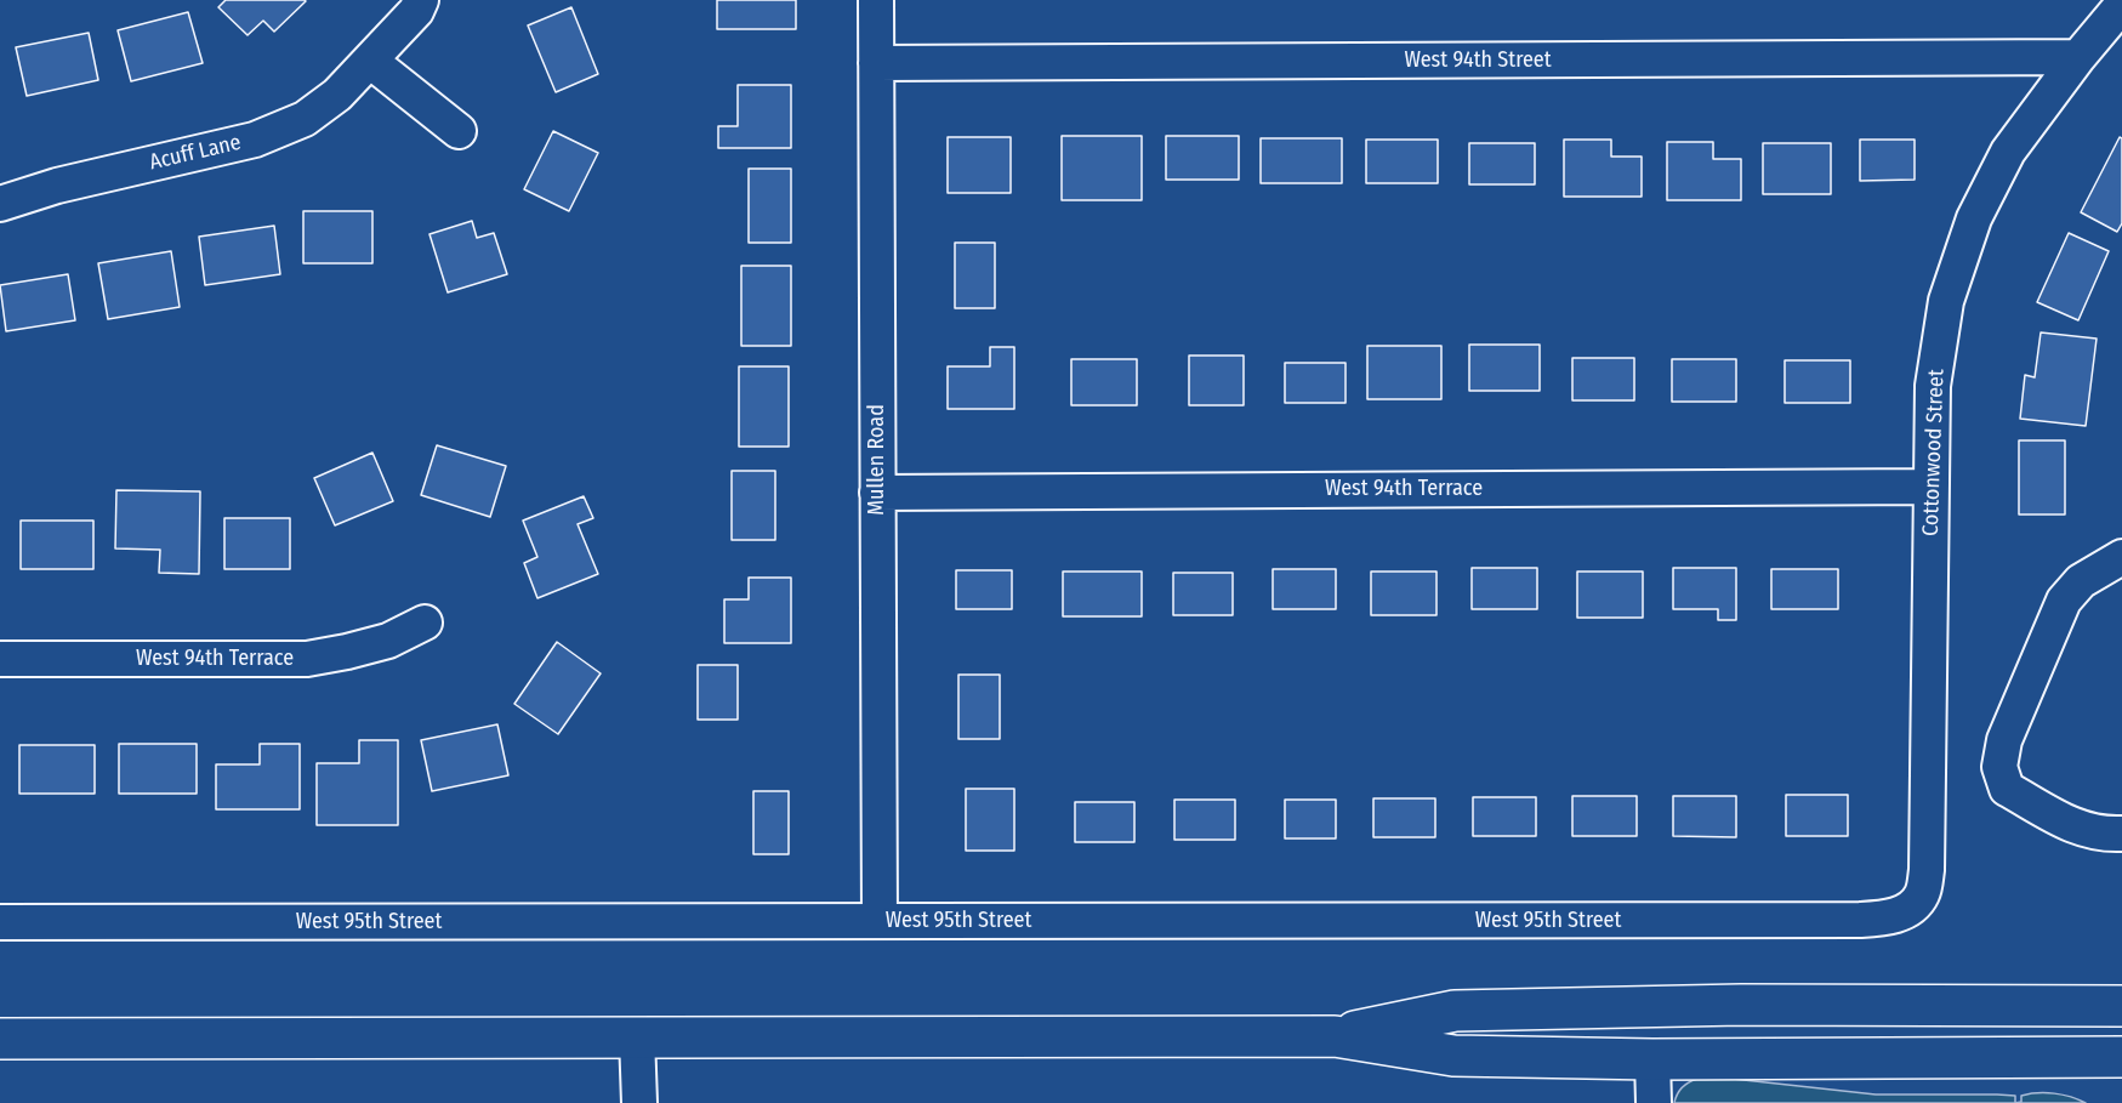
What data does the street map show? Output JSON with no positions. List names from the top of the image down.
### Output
{
  "streets": {
    "street": [
      "West 94th Street",
      "Acuff Lane",
      "Cottonwood Street",
      "Mullen Road",
      "West 94th Terrace",
      "West 95th Street"
    ]
  },
  "crossings": [
    ["West 94th Street", "Cottonwood Street"],
    ["West 94th Street", "Mullen Road"],
    ["Cottonwood Street", "West 94th Terrace"],
    ["Cottonwood Street", "West 95th Street"],
    ["Mullen Road", "West 94th Terrace"],
    ["Mullen Road", "West 95th Street"]
  ]
}
